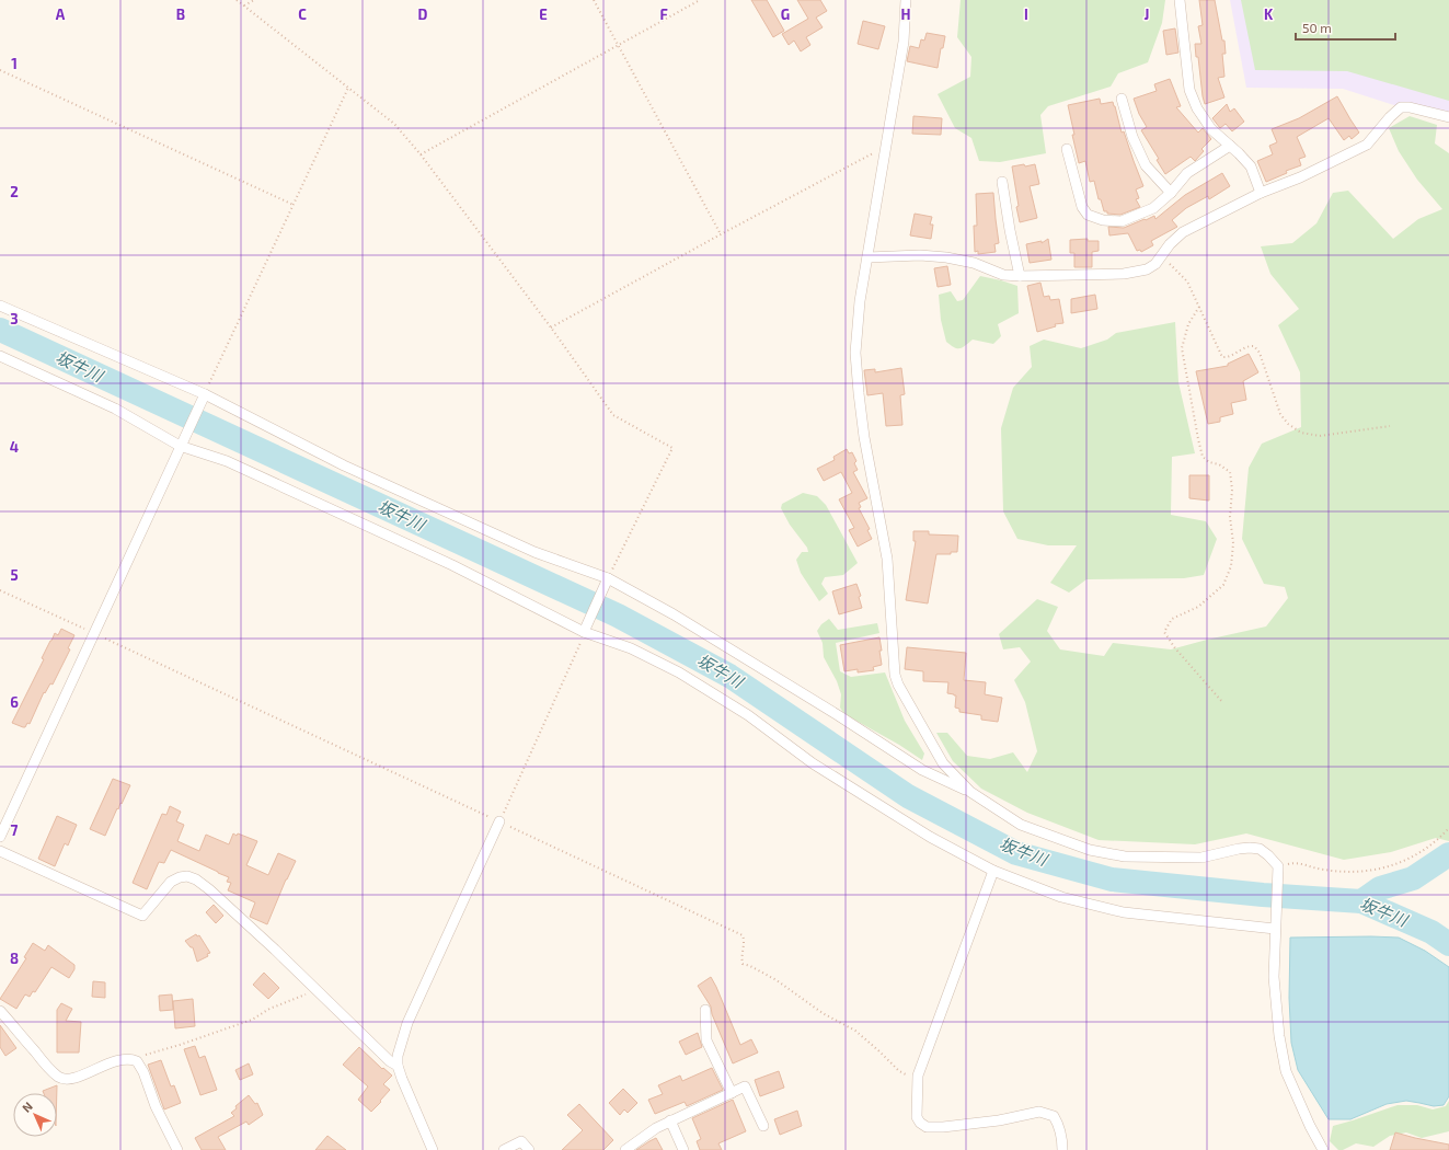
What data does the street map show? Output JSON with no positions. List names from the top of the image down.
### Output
{
  "water": ["坂牛川"],
  "scale_bar": "50 m",
  "north": "top left",
  "grid": {
    "columns": [
      "A",
      "B",
      "C",
      "D",
      "E",
      "F",
      "G",
      "H",
      "I",
      "J",
      "K"
    ],
    "rows": [
      "1",
      "2",
      "3",
      "4",
      "5",
      "6",
      "7",
      "8"
    ]
  }
}
